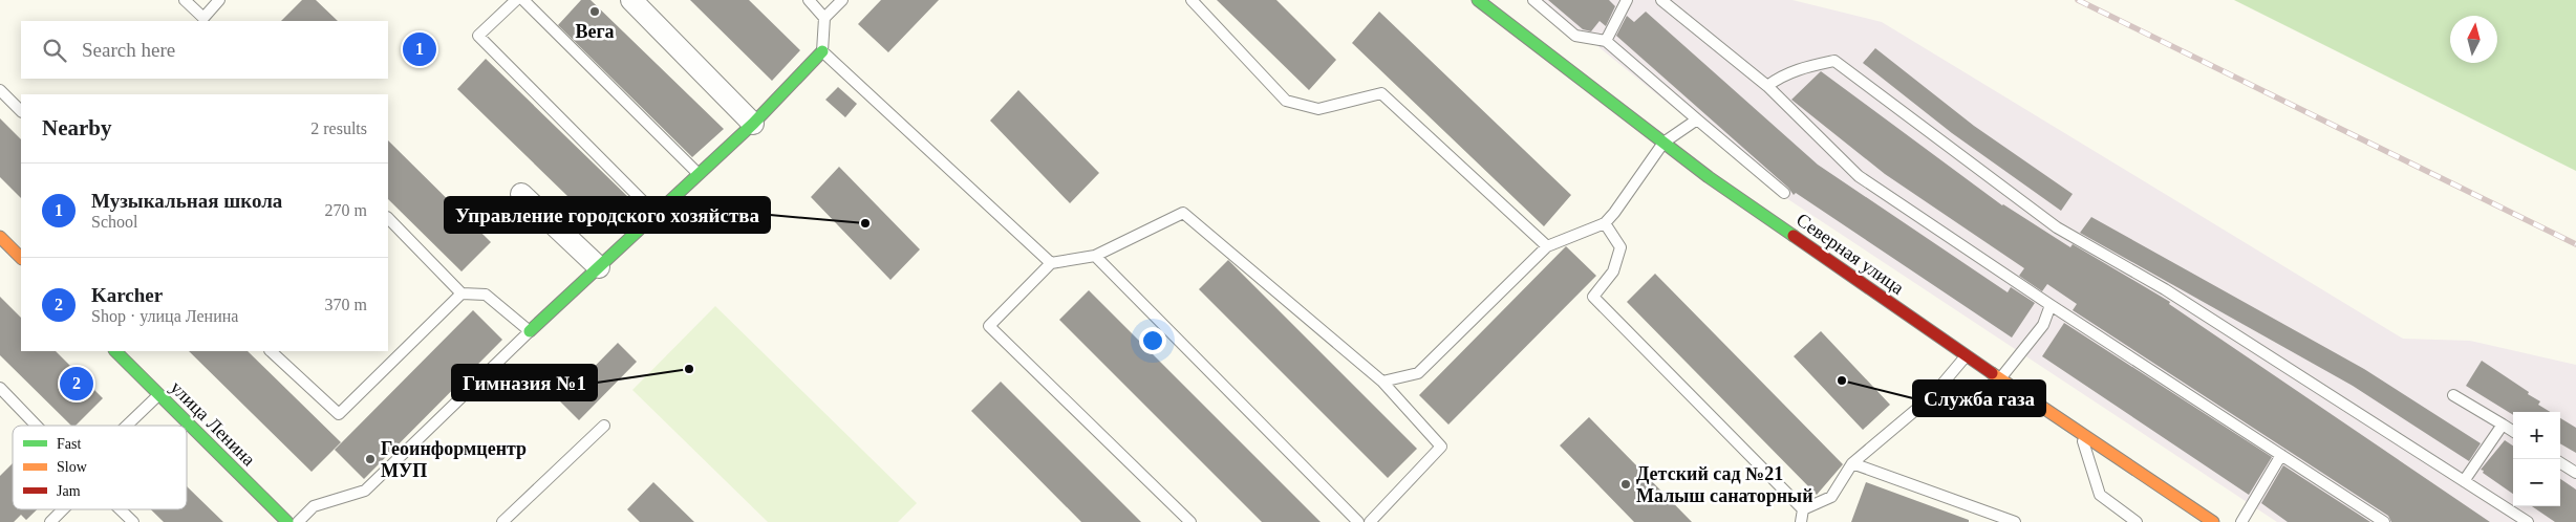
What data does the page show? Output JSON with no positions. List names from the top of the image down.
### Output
{
  "streets": {
    "main road": ["Северная улица", "улица Ленина"]
  },
  "places": [
    "Вега",
    "Управление городского хозяйства",
    "Гимназия №1",
    "Служба газа",
    "Геоинформцентр МУП",
    "Детский сад №21 Малыш санаторный"
  ],
  "legend": ["Fast", "Slow", "Jam"],
  "north": "top",
  "page": {
    "search": "Search here",
    "pins": ["1", "2"],
    "heading": ["Nearby", "2 results"],
    "list": [
      {
        "mark": "1",
        "name": "Музыкальная школа",
        "note": "School",
        "value": "270 m"
      },
      {
        "mark": "2",
        "name": "Karcher",
        "note": "Shop · улица Ленина",
        "value": "370 m"
      }
    ],
    "map_buttons": ["+", "−"]
  }
}
